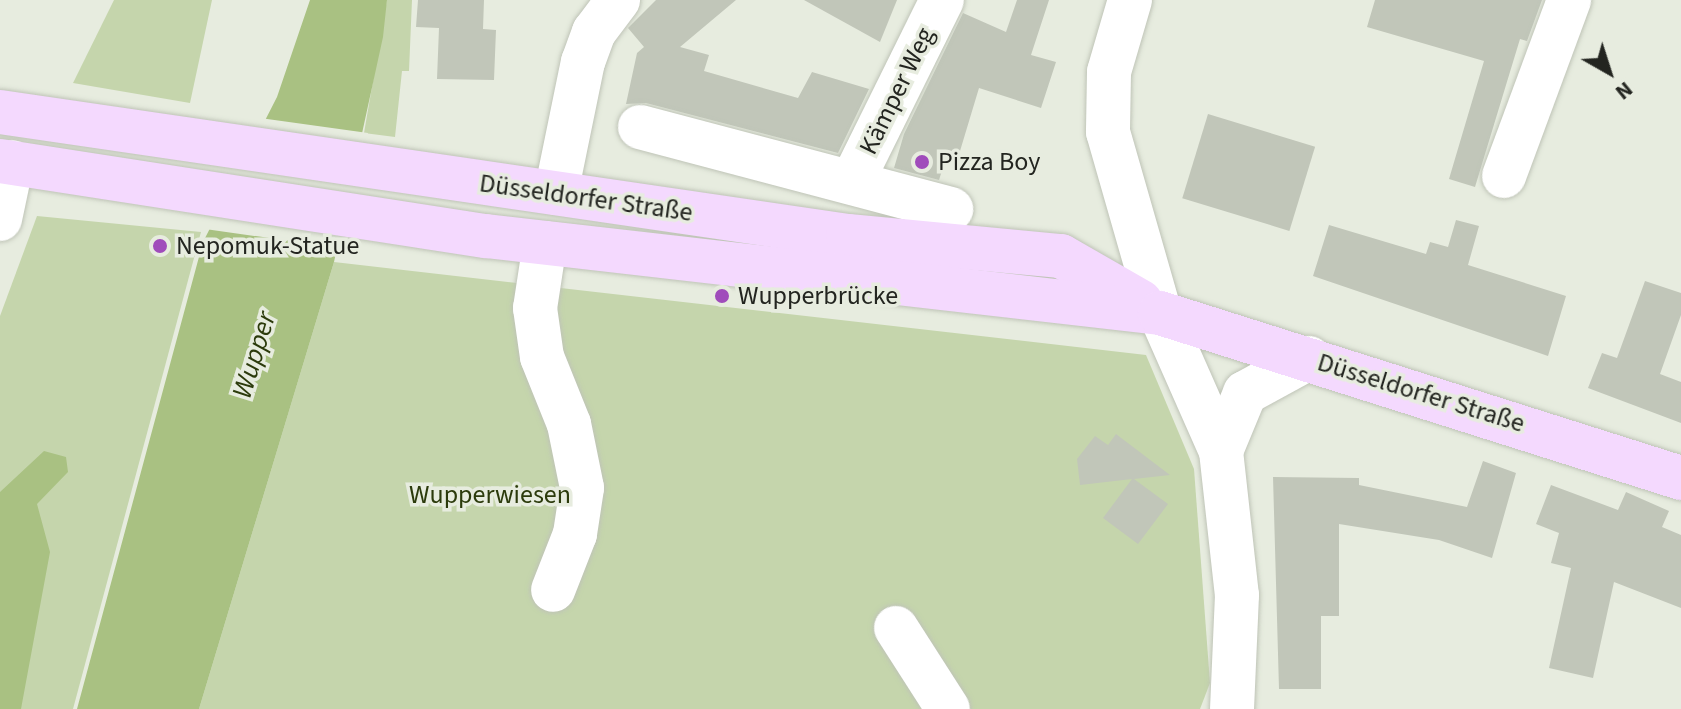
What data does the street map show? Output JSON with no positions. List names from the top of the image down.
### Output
{
  "streets": {
    "main road": ["Düsseldorfer Straße"],
    "street": ["Kämper Weg"]
  },
  "water": ["Wupper"],
  "parks": ["Wupperwiesen"],
  "places": ["Pizza Boy", "Nepomuk-Statue", "Wupperbrücke"],
  "north": "bottom right"
}
